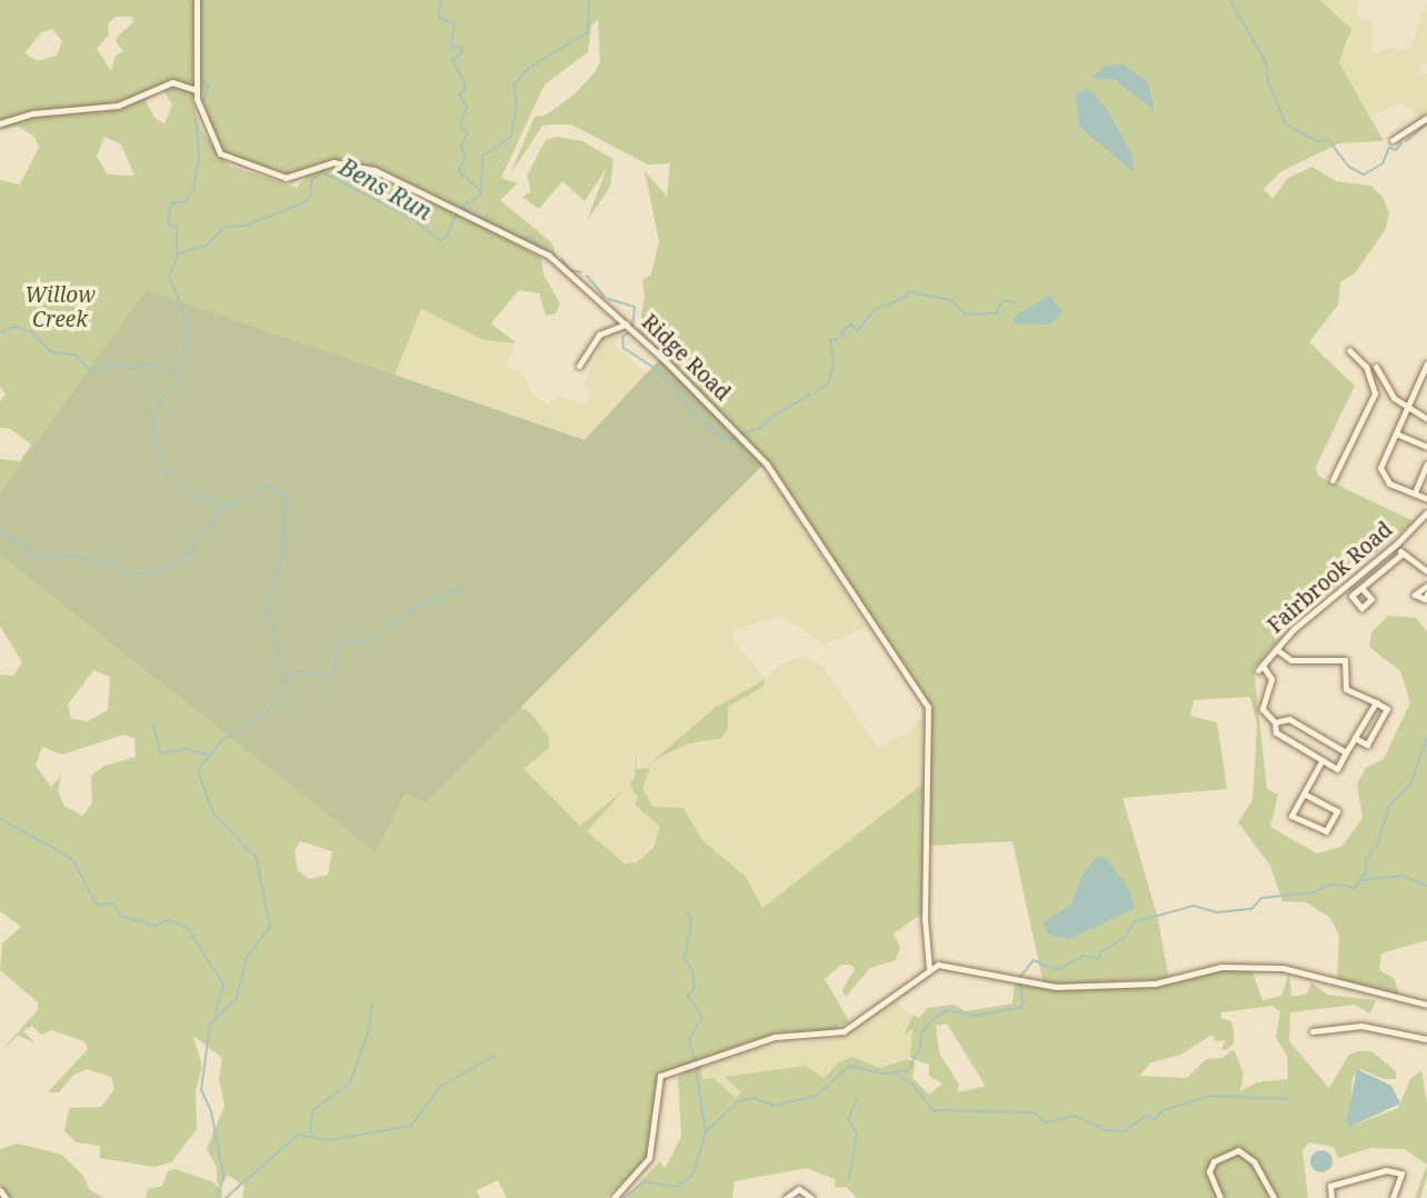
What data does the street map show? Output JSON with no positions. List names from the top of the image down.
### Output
{
  "streets": {
    "street": ["Ridge Road", "Fairbrook Road"]
  },
  "water": ["Bens Run"],
  "parks": ["Willow Creek"]
}
